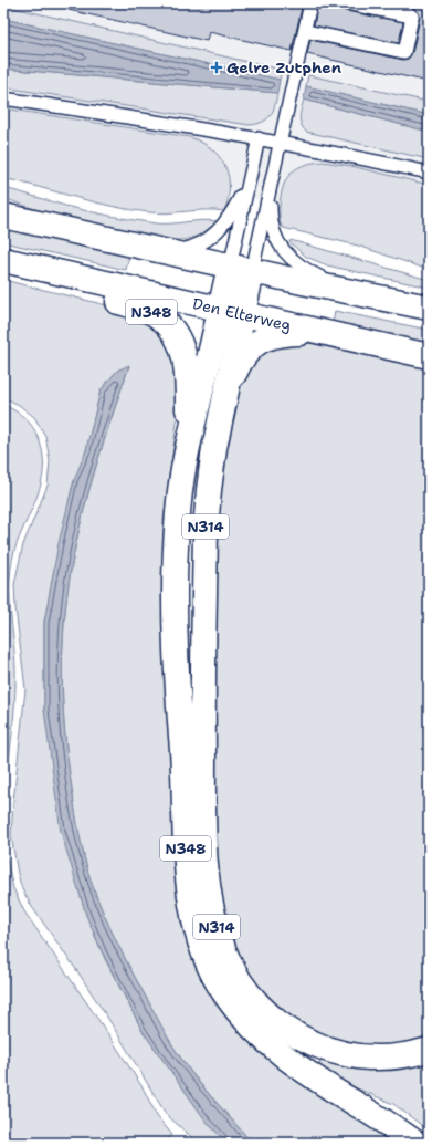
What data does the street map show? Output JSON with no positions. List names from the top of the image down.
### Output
{
  "streets": {
    "main road": ["N348", "Den Elterweg", "N314"]
  },
  "crossings": [
    ["N348", "Den Elterweg"],
    ["N348", "N314"],
    ["Den Elterweg", "N314"]
  ],
  "places": {
    "health": ["Gelre Zutphen"]
  }
}
